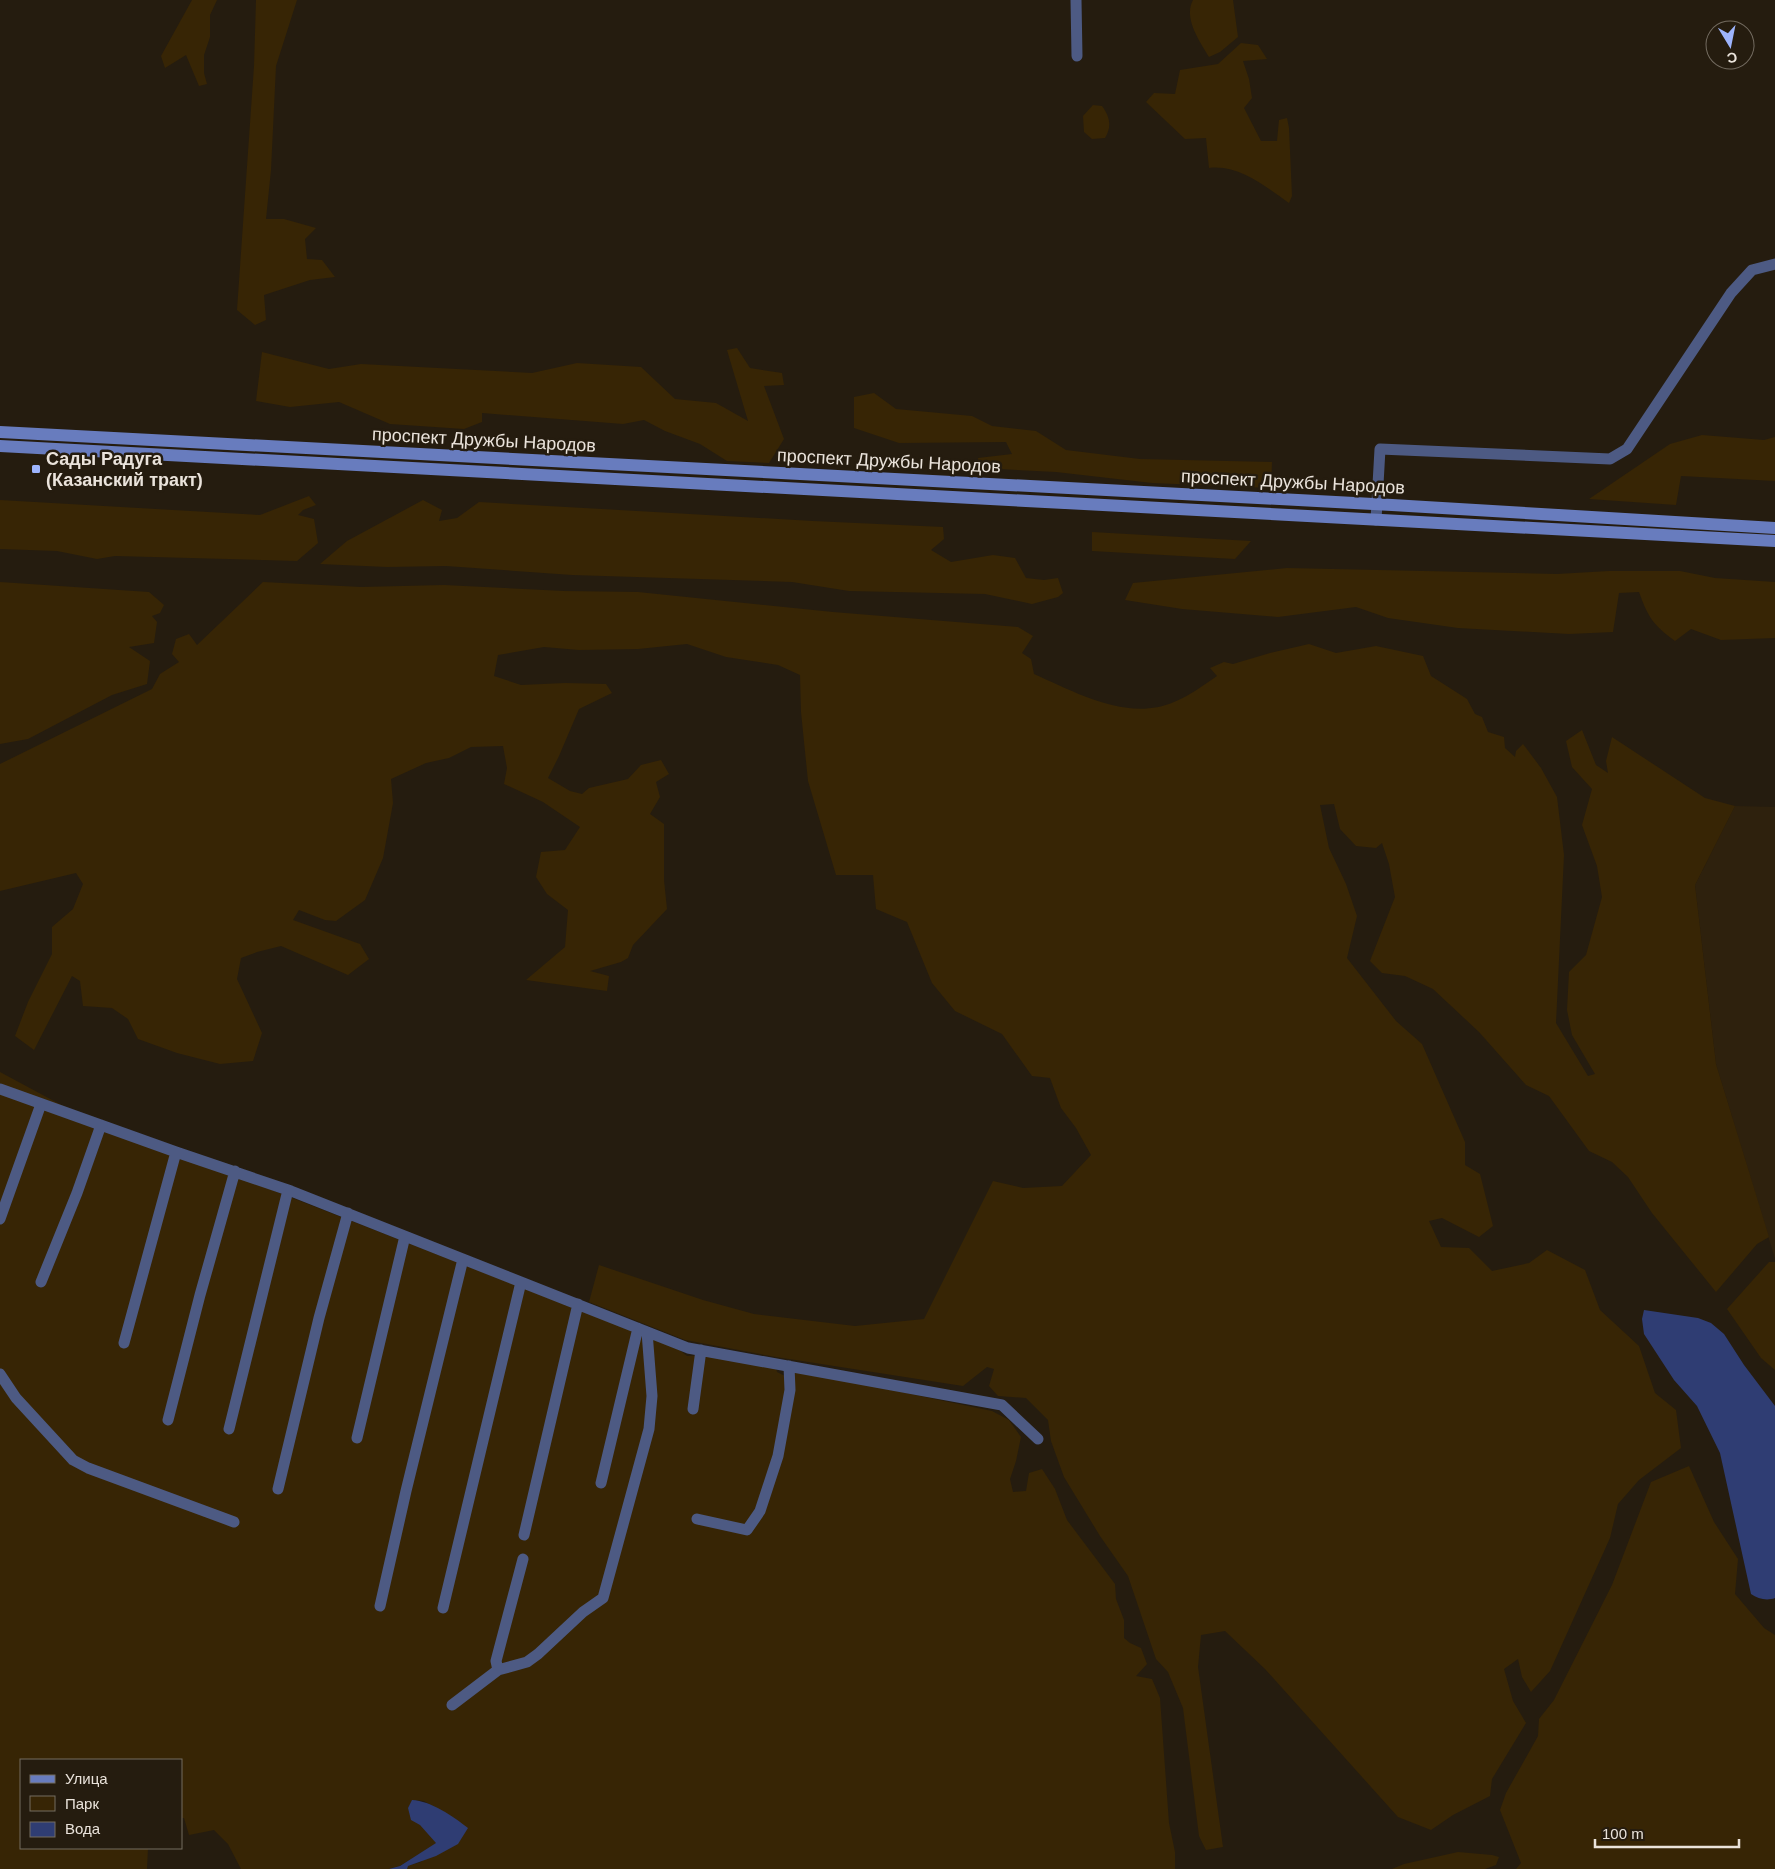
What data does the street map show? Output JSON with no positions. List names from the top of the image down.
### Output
{
  "streets": {
    "main road": ["проспект Дружбы Народов"]
  },
  "places": {
    "transit": ["Сады Радуга (Казанский тракт)"]
  },
  "legend": ["Улица", "Парк", "Вода"],
  "scale_bar": "100 m",
  "north": "bottom"
}
